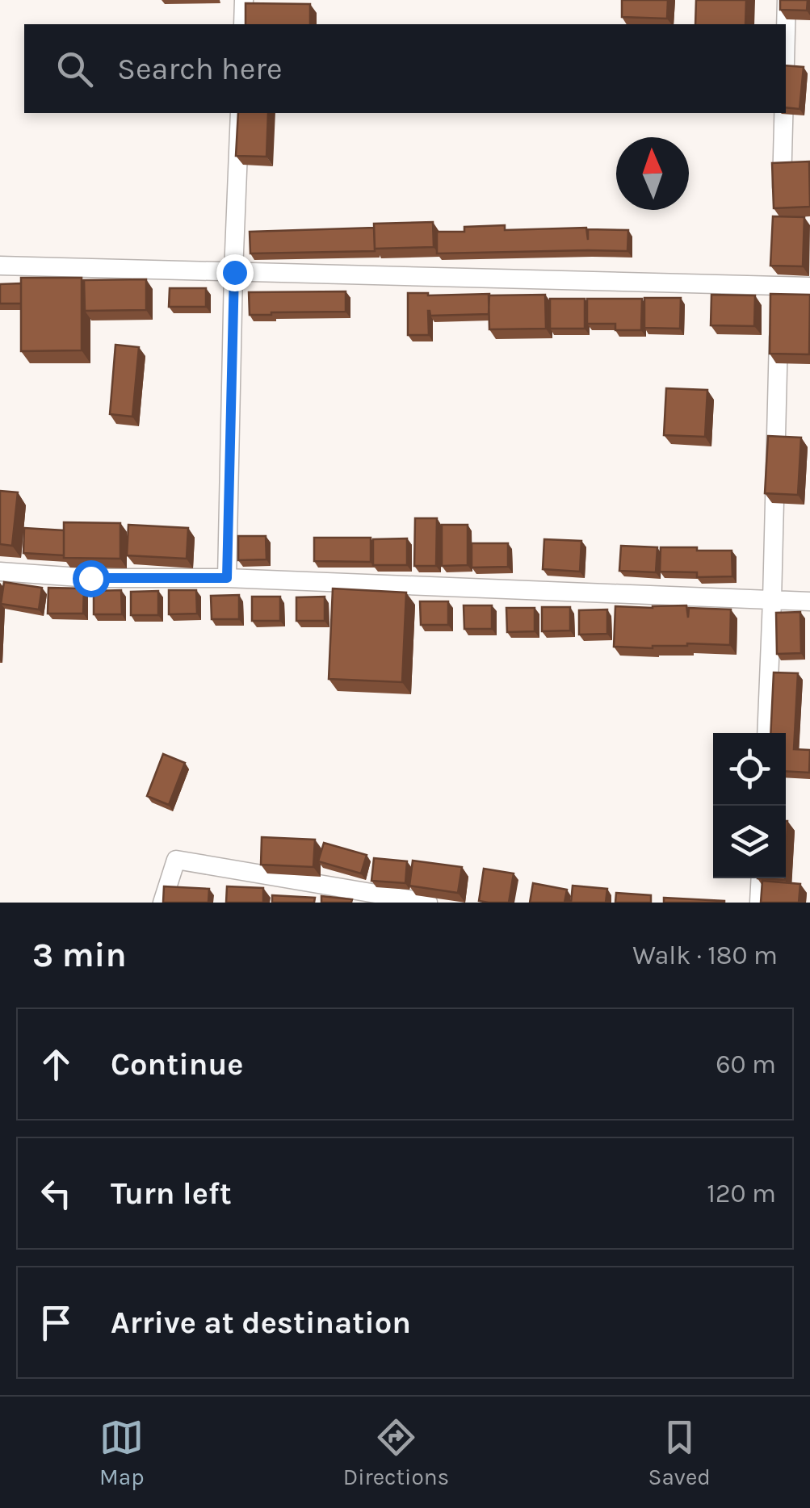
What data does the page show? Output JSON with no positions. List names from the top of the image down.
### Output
{
  "north": "top",
  "page": {
    "search": "Search here",
    "heading": ["3 min", "Walk · 180 m"],
    "list": [
      ["Continue", "60 m"],
      ["Turn left", "120 m"],
      "Arrive at destination"
    ],
    "nav": ["Map", "Directions", "Saved"]
  }
}
